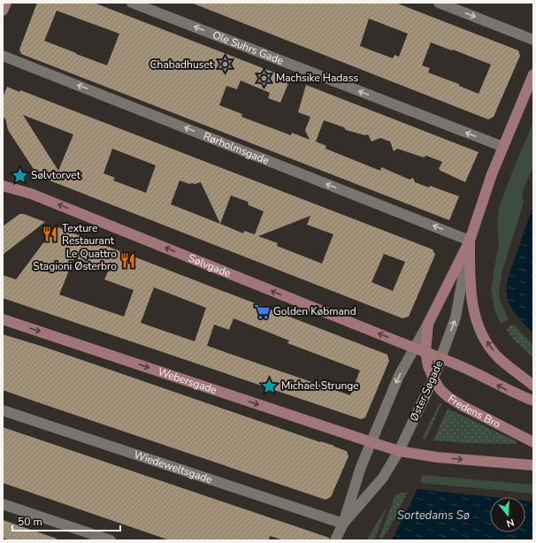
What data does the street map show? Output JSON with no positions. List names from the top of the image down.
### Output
{
  "streets": {
    "street": [
      "Ole Suhrs Gade",
      "Rørholmsgade",
      "Sølvgade",
      "Webersgade",
      "Øster Søgade",
      "Fredens Bro",
      "Wiedeweltsgade"
    ]
  },
  "crossings": [
    ["Ole Suhrs Gade", "Øster Søgade"],
    ["Rørholmsgade", "Øster Søgade"],
    ["Sølvgade", "Øster Søgade"],
    ["Sølvgade", "Fredens Bro"],
    ["Webersgade", "Øster Søgade"],
    ["Øster Søgade", "Fredens Bro"],
    ["Øster Søgade", "Wiedeweltsgade"]
  ],
  "one_way": [
    "Ole Suhrs Gade",
    "Rørholmsgade",
    "Sølvgade",
    "Webersgade"
  ],
  "water": ["Sortedams Sø"],
  "places": {
    "synagogue": ["Chabadhuset", "Machsike Hadass"],
    "place": ["Sølvtorvet", "Michael Strunge"],
    "restaurant": ["Texture Restaurant", "Le Quattro Stagioni Østerbro"],
    "supermarket": ["Golden Købmand"]
  },
  "scale_bar": "50 m",
  "north": "bottom"
}
